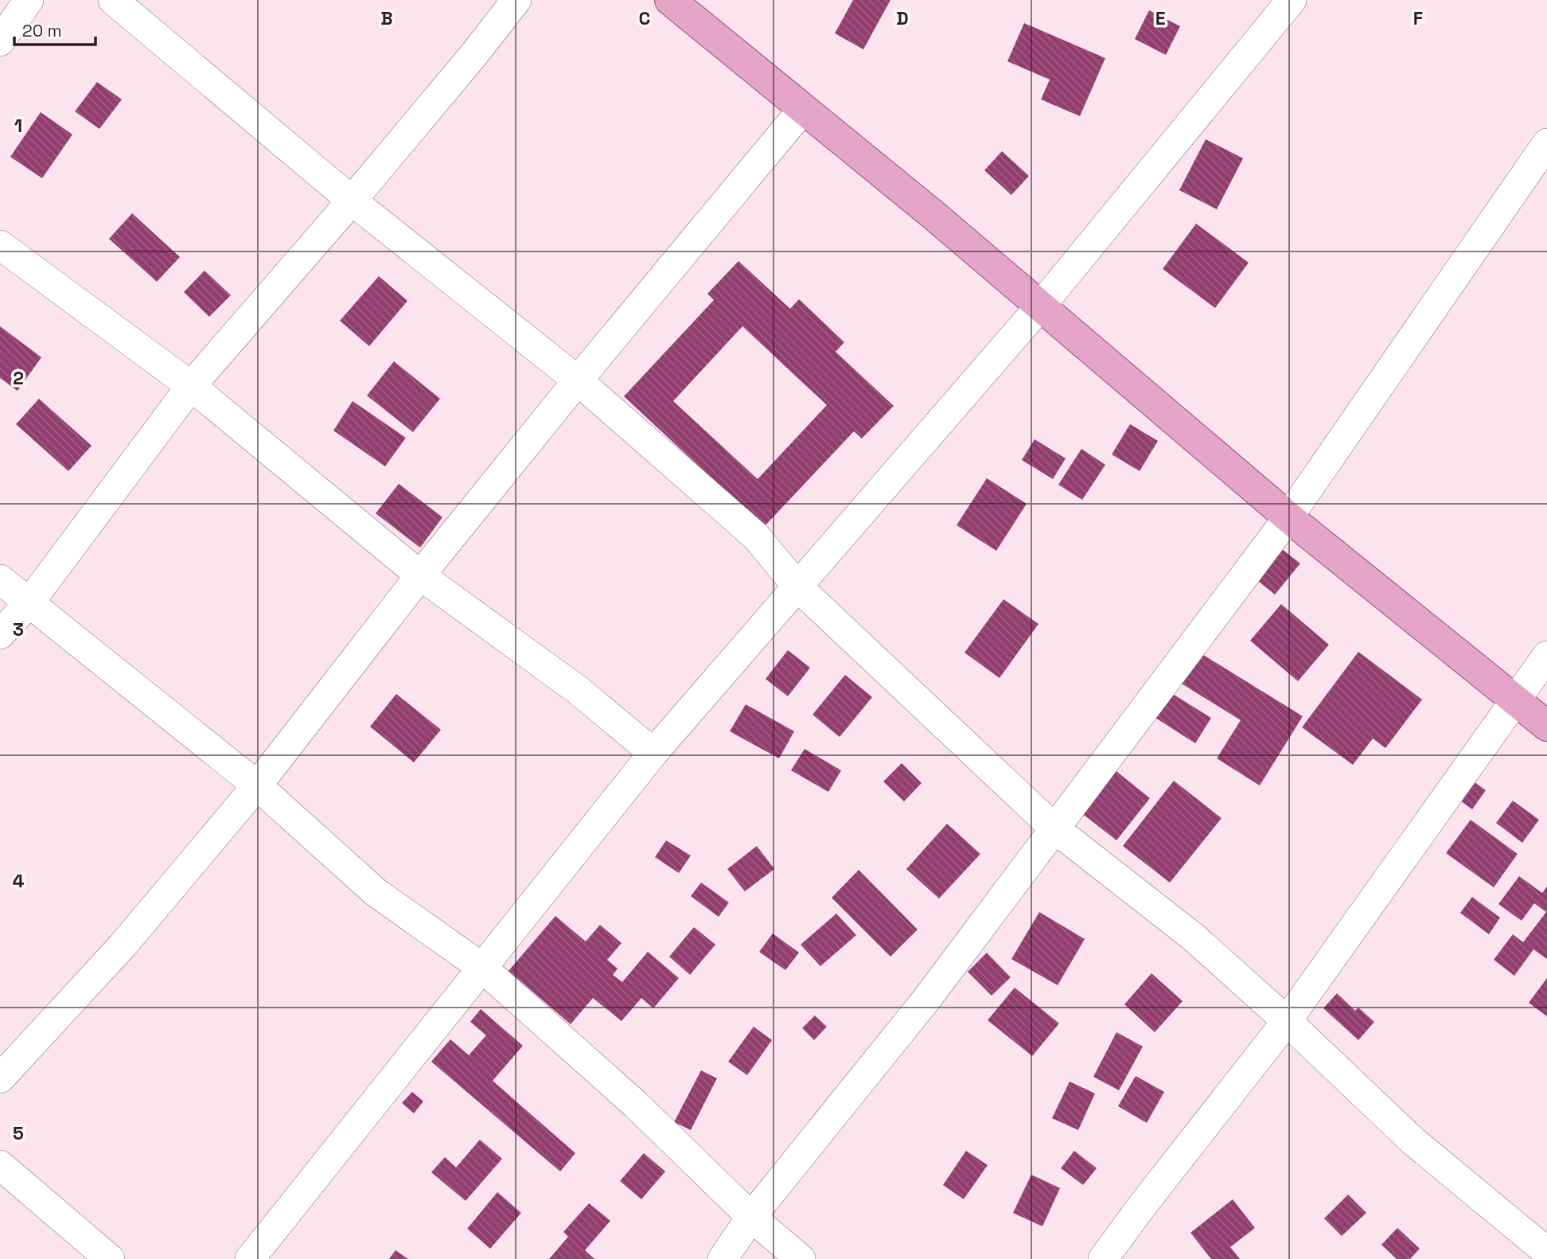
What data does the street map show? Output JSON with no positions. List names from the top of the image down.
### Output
{
  "scale_bar": "20 m",
  "grid": {
    "columns": [
      "B",
      "C",
      "D",
      "E",
      "F"
    ],
    "rows": [
      "1",
      "2",
      "3",
      "4",
      "5"
    ]
  }
}
